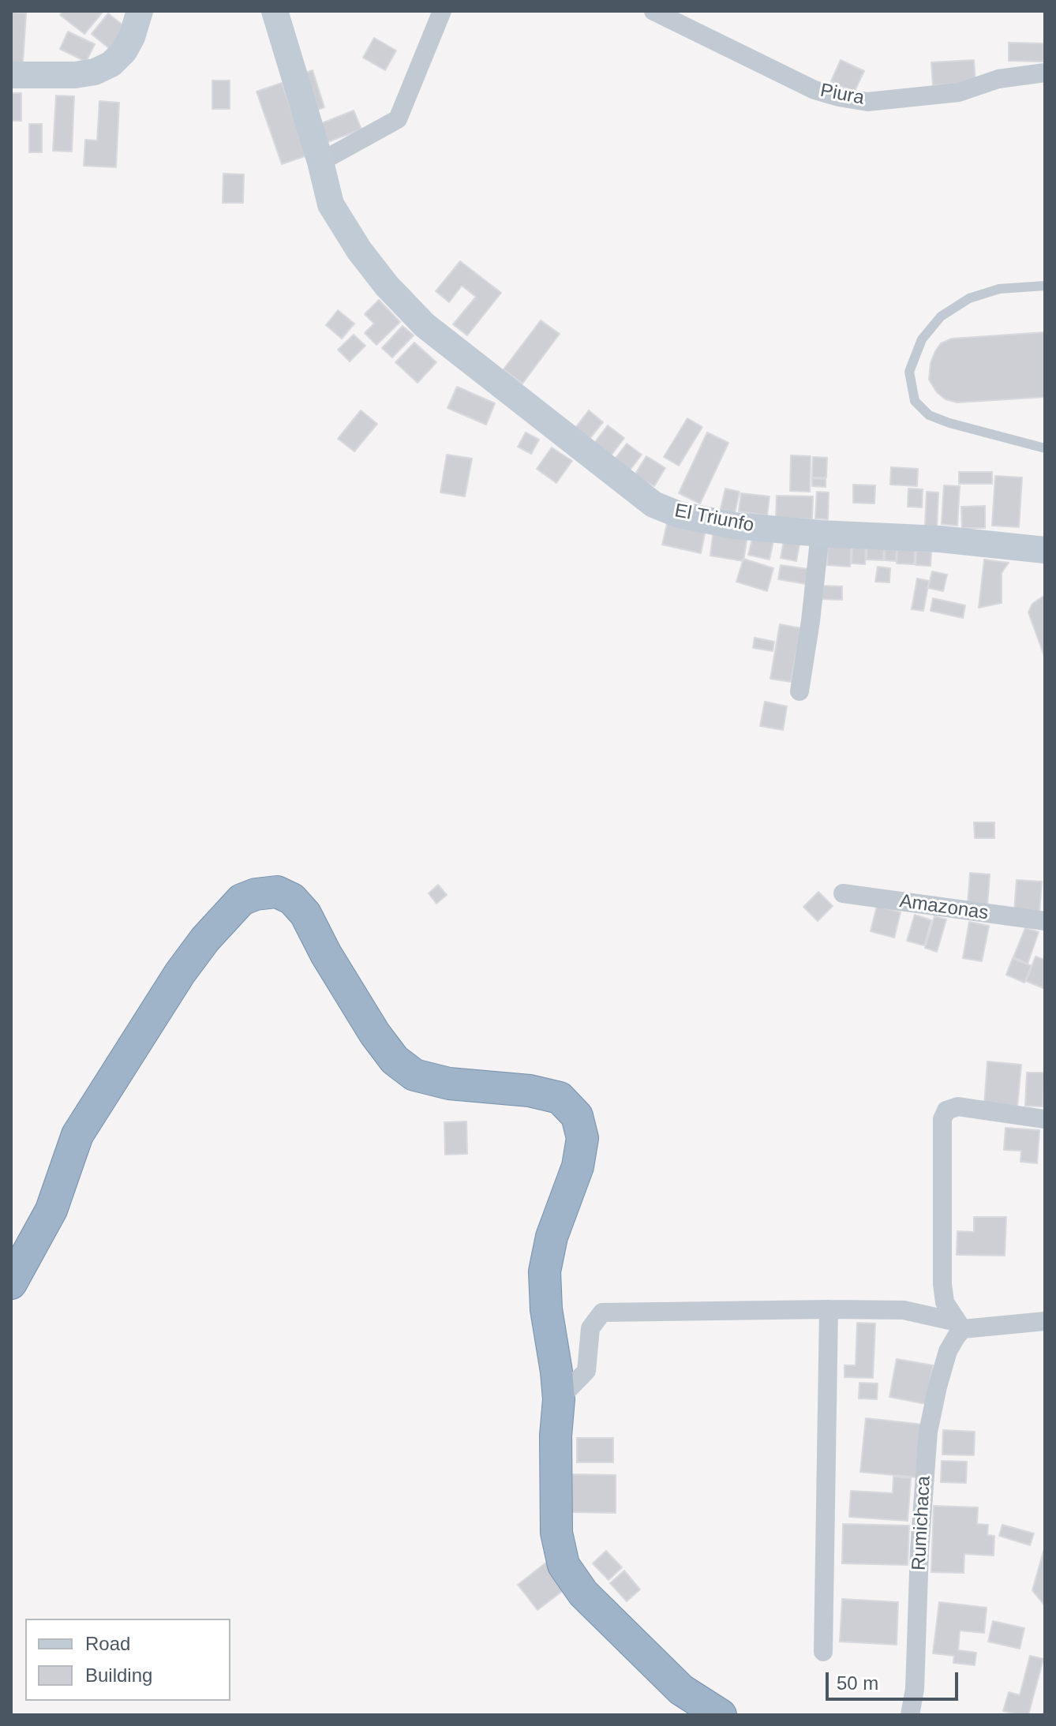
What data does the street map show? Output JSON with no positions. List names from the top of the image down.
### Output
{
  "streets": {
    "main road": ["El Triunfo"],
    "street": ["Piura", "Amazonas", "Rumichaca"]
  },
  "legend": ["Road", "Building"],
  "scale_bar": "50 m"
}
